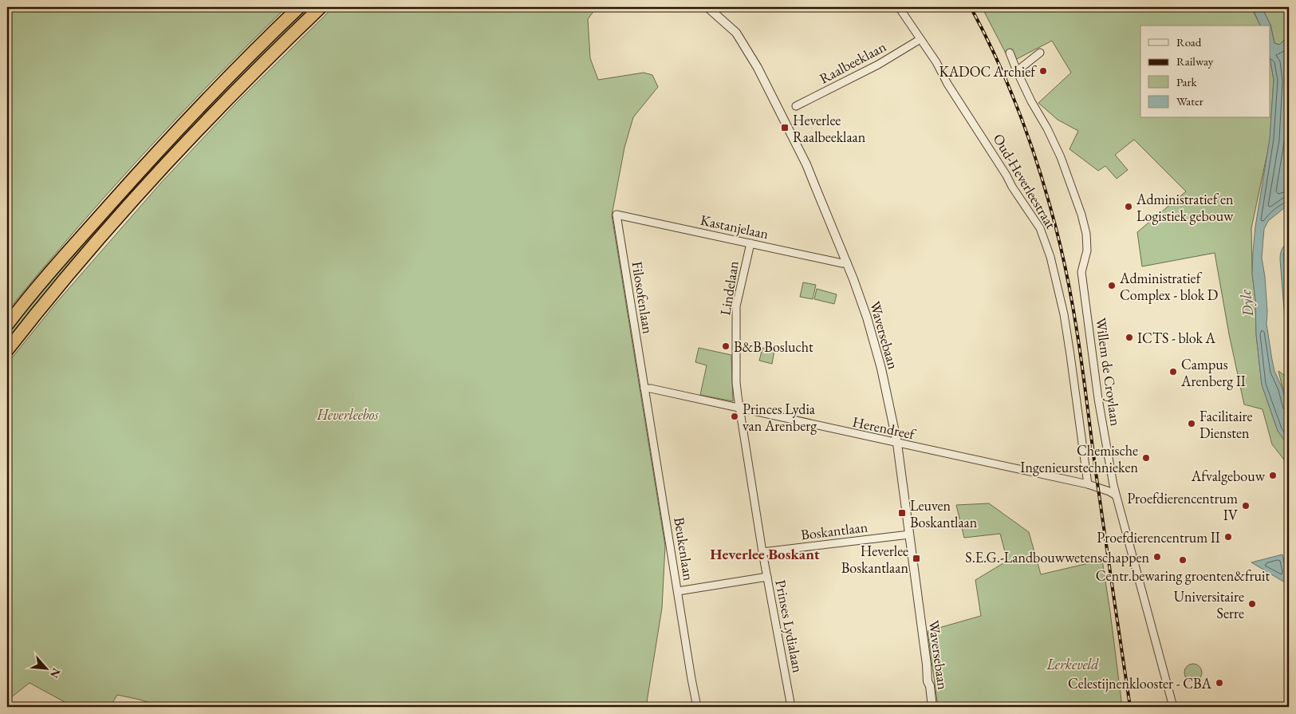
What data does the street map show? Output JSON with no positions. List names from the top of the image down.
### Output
{
  "streets": {
    "street": [
      "Raalbeeklaan",
      "Oud-Heverleestraat",
      "Kastanjelaan",
      "Lindelaan",
      "Filosofenlaan",
      "Waversebaan",
      "Willem de Croylaan",
      "Herendreef",
      "Boskantlaan",
      "Beukenlaan",
      "Prinses Lydialaan"
    ]
  },
  "crossings": [
    ["Raalbeeklaan", "Oud-Heverleestraat"],
    ["Oud-Heverleestraat", "Herendreef"],
    ["Kastanjelaan", "Lindelaan"],
    ["Kastanjelaan", "Filosofenlaan"],
    ["Kastanjelaan", "Waversebaan"],
    ["Lindelaan", "Herendreef"],
    ["Lindelaan", "Prinses Lydialaan"],
    ["Filosofenlaan", "Herendreef"],
    ["Filosofenlaan", "Beukenlaan"],
    ["Waversebaan", "Herendreef"],
    ["Waversebaan", "Boskantlaan"],
    ["Willem de Croylaan", "Herendreef"],
    ["Herendreef", "Beukenlaan"],
    ["Herendreef", "Prinses Lydialaan"],
    ["Boskantlaan", "Prinses Lydialaan"]
  ],
  "districts": ["Heverlee Boskant"],
  "water": ["Dyle"],
  "parks": ["Heverleebos", "Lerkeveld"],
  "places": {
    "other": [
      "KADOC Archief",
      "Administratief en Logistiek gebouw",
      "Administratief Complex - blok D",
      "ICTS - blok A",
      "B&B Boslucht",
      "Campus Arenberg II",
      "Princes Lydia van Arenberg",
      "Facilitaire Diensten",
      "Chemische Ingenieurstechnieken",
      "Afvalgebouw",
      "Proefdierencentrum IV",
      "Proefdierencentrum II",
      "S.E.G.-Landbouwwetenschappen",
      "Centr.bewaring groenten&fruit",
      "Universitaire Serre",
      "Celestijnenklooster - CBA"
    ],
    "transit": ["Heverlee Raalbeeklaan", "Leuven Boskantlaan", "Heverlee Boskantlaan"]
  },
  "legend": [
    "Road",
    "Railway",
    "Park",
    "Water"
  ],
  "north": "bottom right"
}
